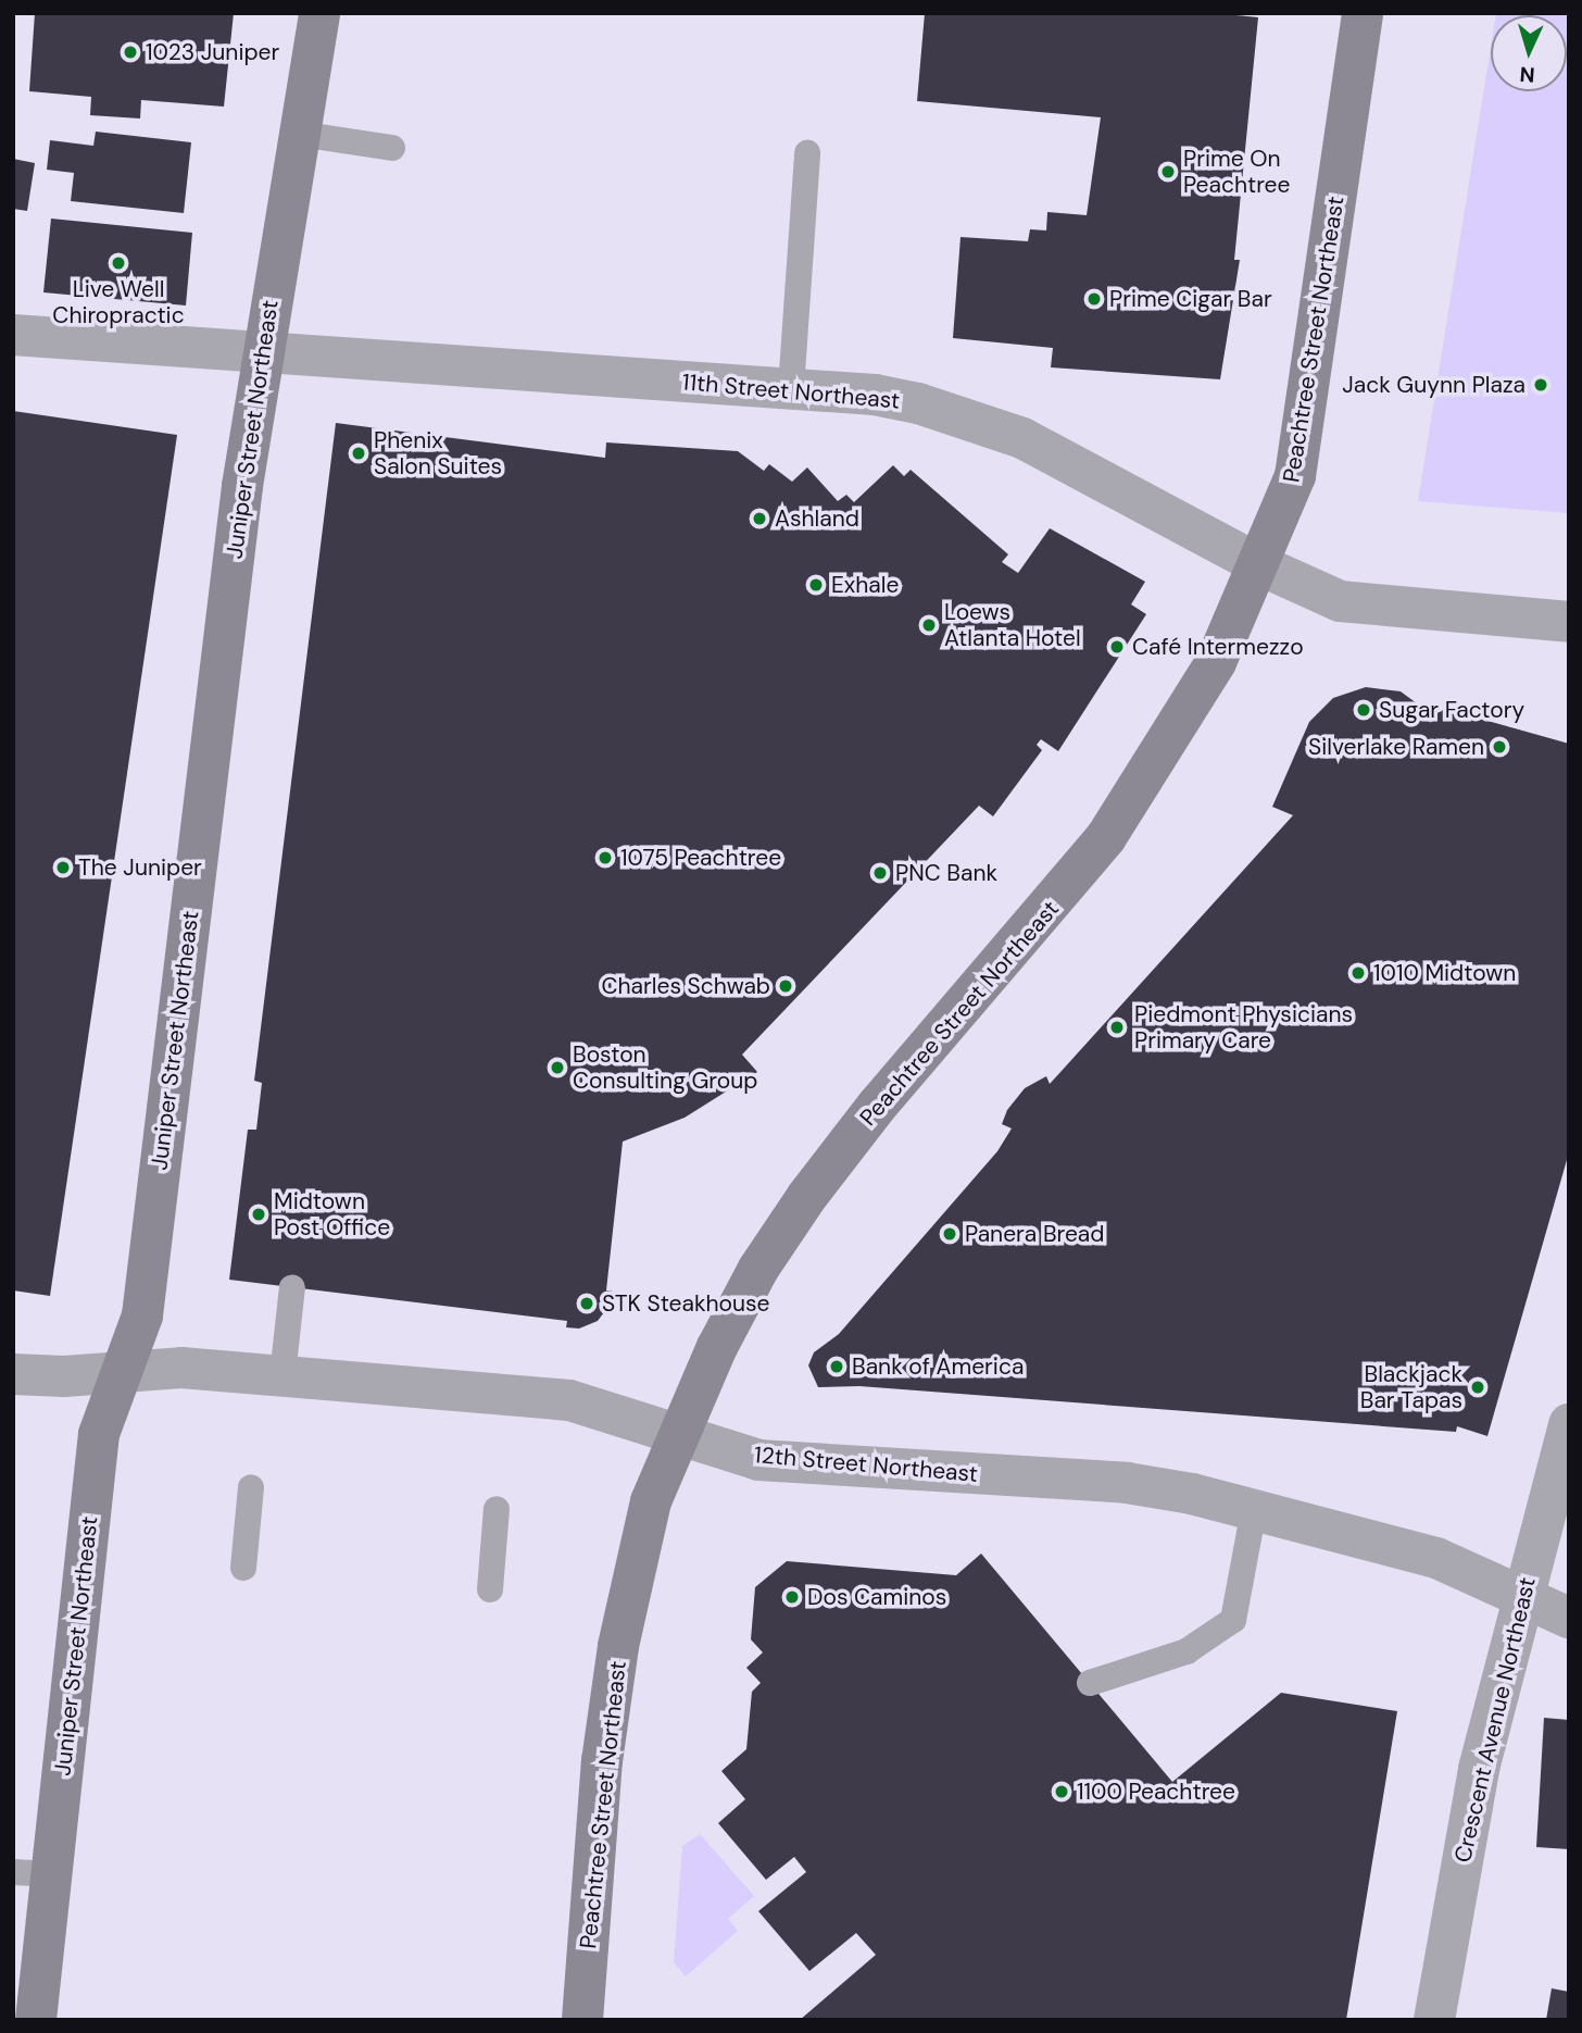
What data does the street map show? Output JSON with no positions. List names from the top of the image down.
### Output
{
  "streets": {
    "main road": ["Peachtree Street Northeast", "Juniper Street Northeast"],
    "street": ["11th Street Northeast", "12th Street Northeast", "Crescent Avenue Northeast"]
  },
  "crossings": [
    ["Peachtree Street Northeast", "11th Street Northeast"],
    ["Peachtree Street Northeast", "12th Street Northeast"],
    ["11th Street Northeast", "Juniper Street Northeast"],
    ["Juniper Street Northeast", "12th Street Northeast"],
    ["12th Street Northeast", "Crescent Avenue Northeast"]
  ],
  "places": [
    "1023 Juniper",
    "Prime On Peachtree",
    "Live Well Chiropractic",
    "Prime Cigar Bar",
    "Jack Guynn Plaza",
    "Phenix Salon Suites",
    "Ashland",
    "Exhale",
    "Loews Atlanta Hotel",
    "Café Intermezzo",
    "Sugar Factory",
    "Silverlake Ramen",
    "1075 Peachtree",
    "The Juniper",
    "PNC Bank",
    "1010 Midtown",
    "Charles Schwab",
    "Piedmont Physicians Primary Care",
    "Boston Consulting Group",
    "Midtown Post Office",
    "Panera Bread",
    "STK Steakhouse",
    "Bank of America",
    "Blackjack Bar Tapas",
    "Dos Caminos",
    "1100 Peachtree"
  ],
  "north": "bottom"
}
